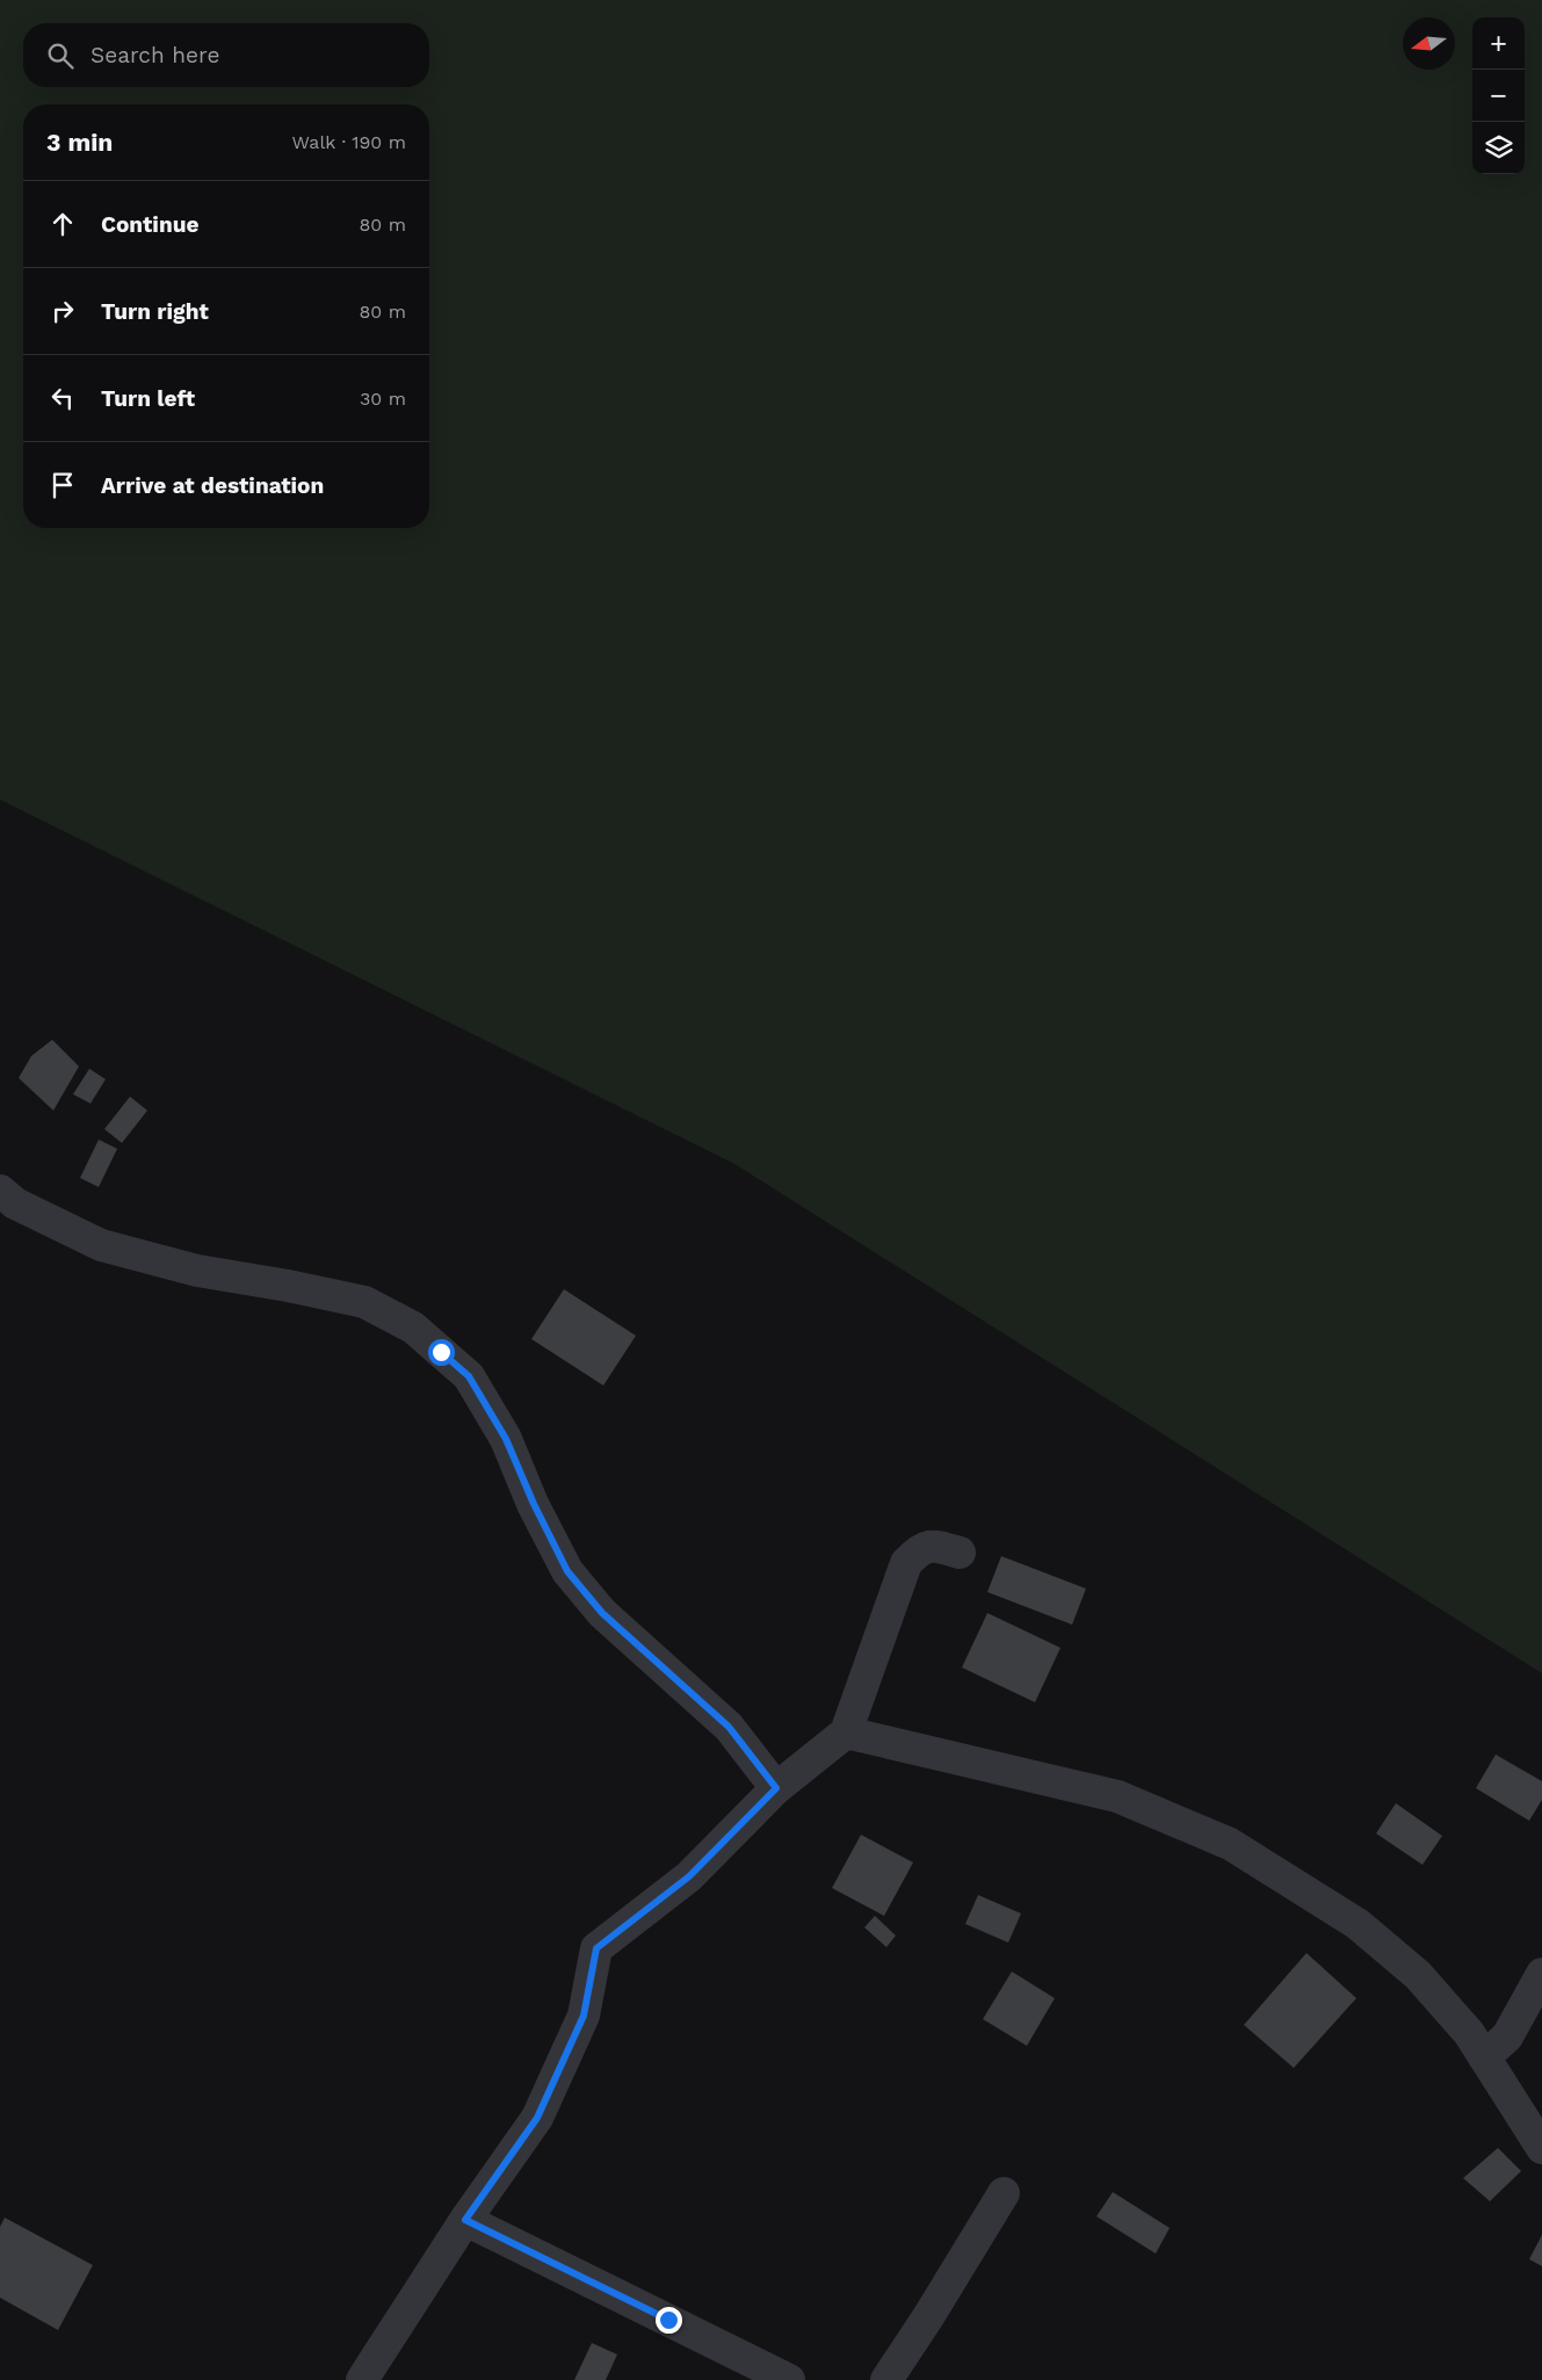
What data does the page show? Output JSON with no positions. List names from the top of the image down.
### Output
{
  "north": "left",
  "page": {
    "map_buttons": ["+", "−"],
    "search": "Search here",
    "heading": ["3 min", "Walk · 190 m"],
    "list": [
      ["Continue", "80 m"],
      ["Turn right", "80 m"],
      ["Turn left", "30 m"],
      "Arrive at destination"
    ]
  }
}
